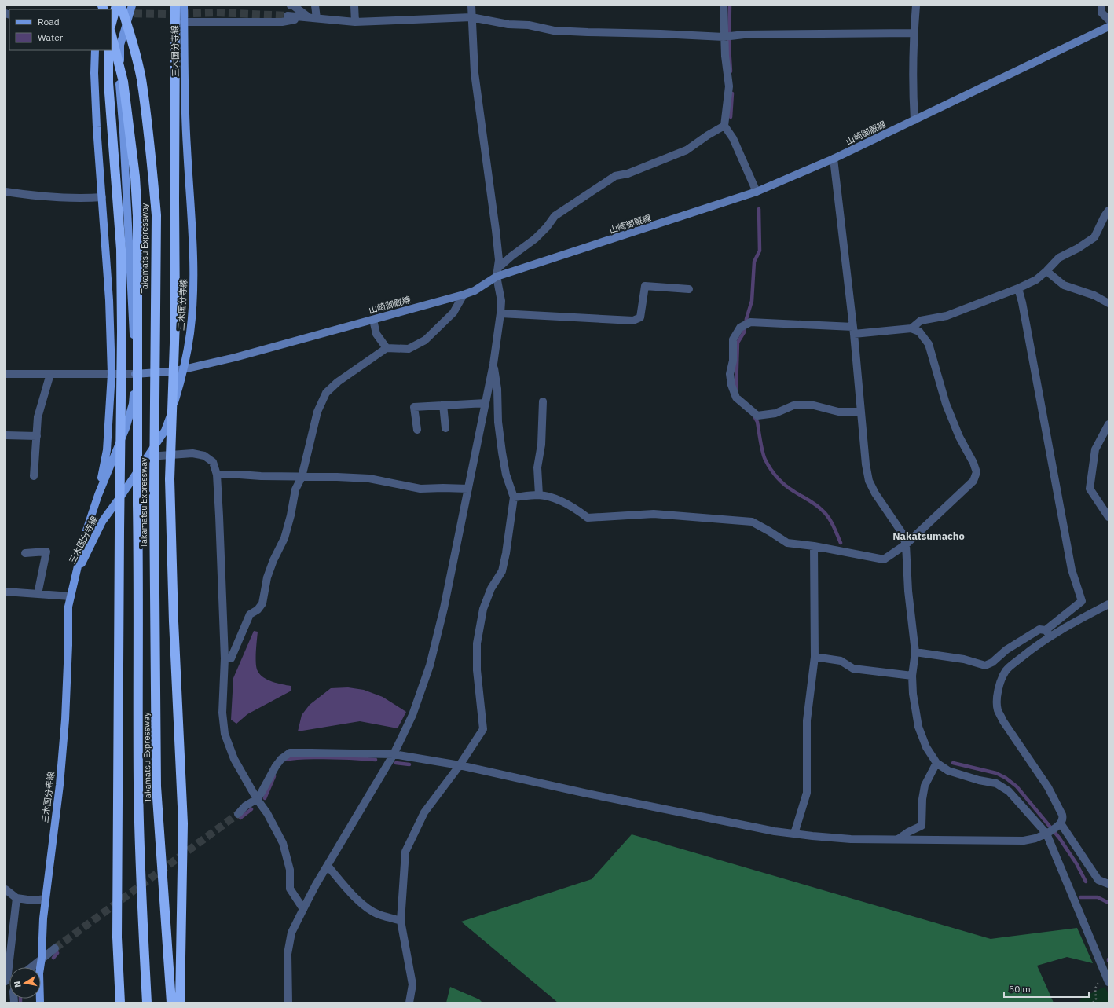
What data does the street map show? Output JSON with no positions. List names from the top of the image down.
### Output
{
  "streets": {
    "highway": ["Takamatsu Expressway"],
    "main road": ["三木国分寺線", "山崎御厩線"]
  },
  "crossings": [
    ["三木国分寺線", "山崎御厩線"]
  ],
  "districts": ["Nakatsumacho"],
  "legend": ["Road", "Water"],
  "scale_bar": "50 m",
  "north": "left"
}
